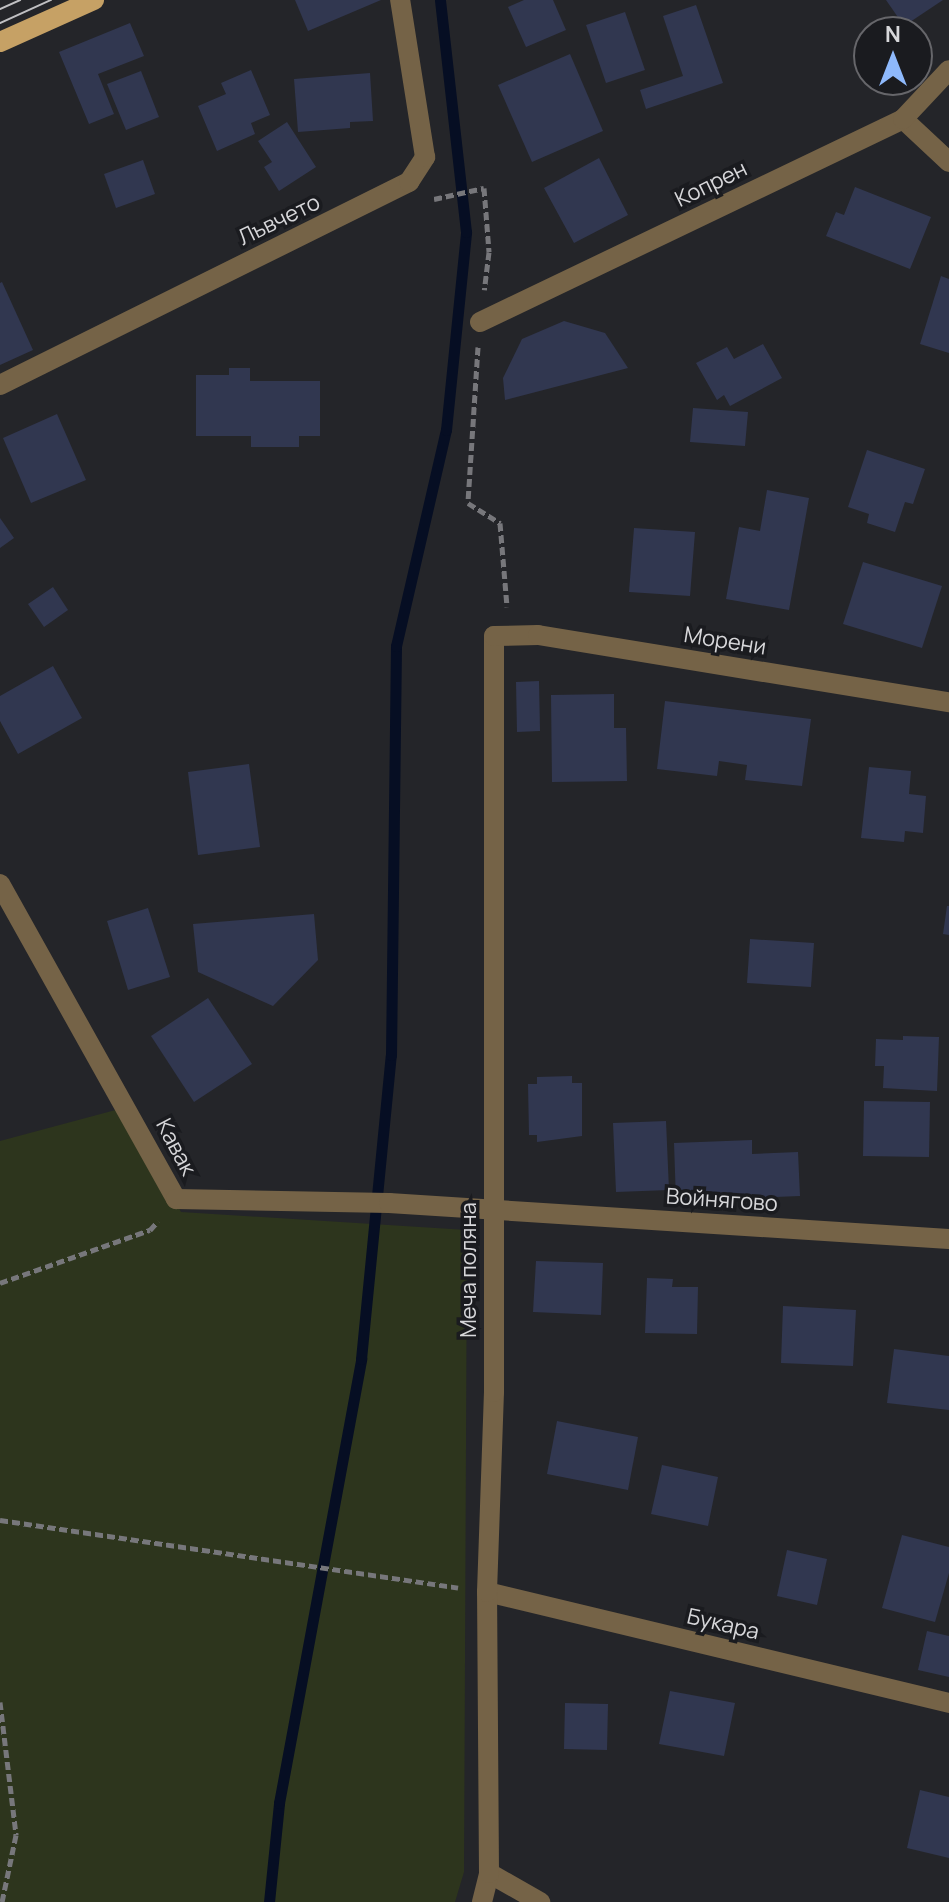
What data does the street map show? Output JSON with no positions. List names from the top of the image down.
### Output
{
  "streets": {
    "street": [
      "Копрен",
      "Лъвчето",
      "Морени",
      "Кавак",
      "Войнягово",
      "Меча поляна",
      "Букара"
    ]
  },
  "crossings": [
    ["Морени", "Меча поляна"],
    ["Кавак", "Войнягово"],
    ["Кавак", "Меча поляна"],
    ["Войнягово", "Меча поляна"],
    ["Меча поляна", "Букара"]
  ],
  "north": "top"
}
